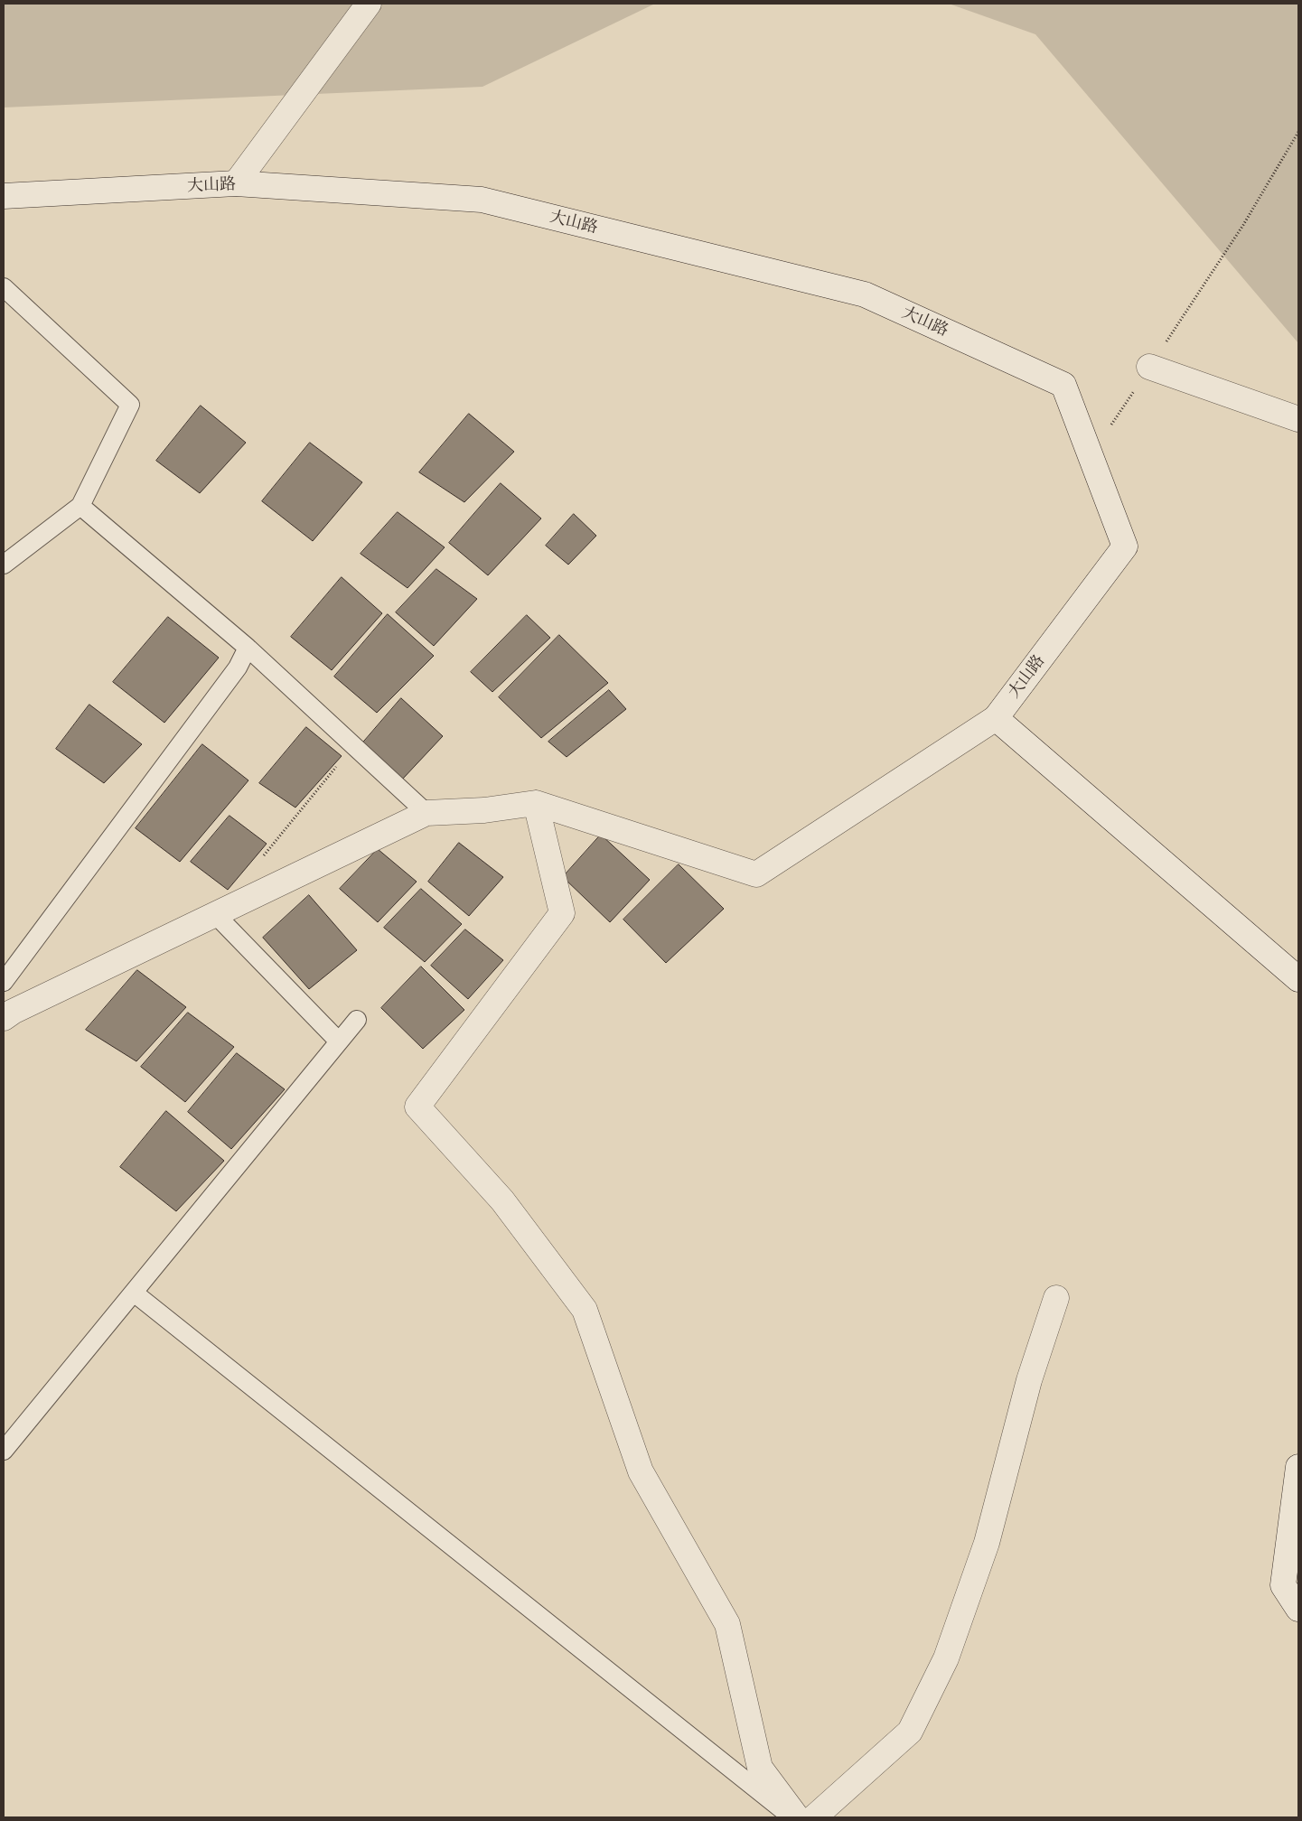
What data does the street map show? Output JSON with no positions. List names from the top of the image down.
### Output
{
  "streets": {
    "street": ["大山路"]
  }
}
